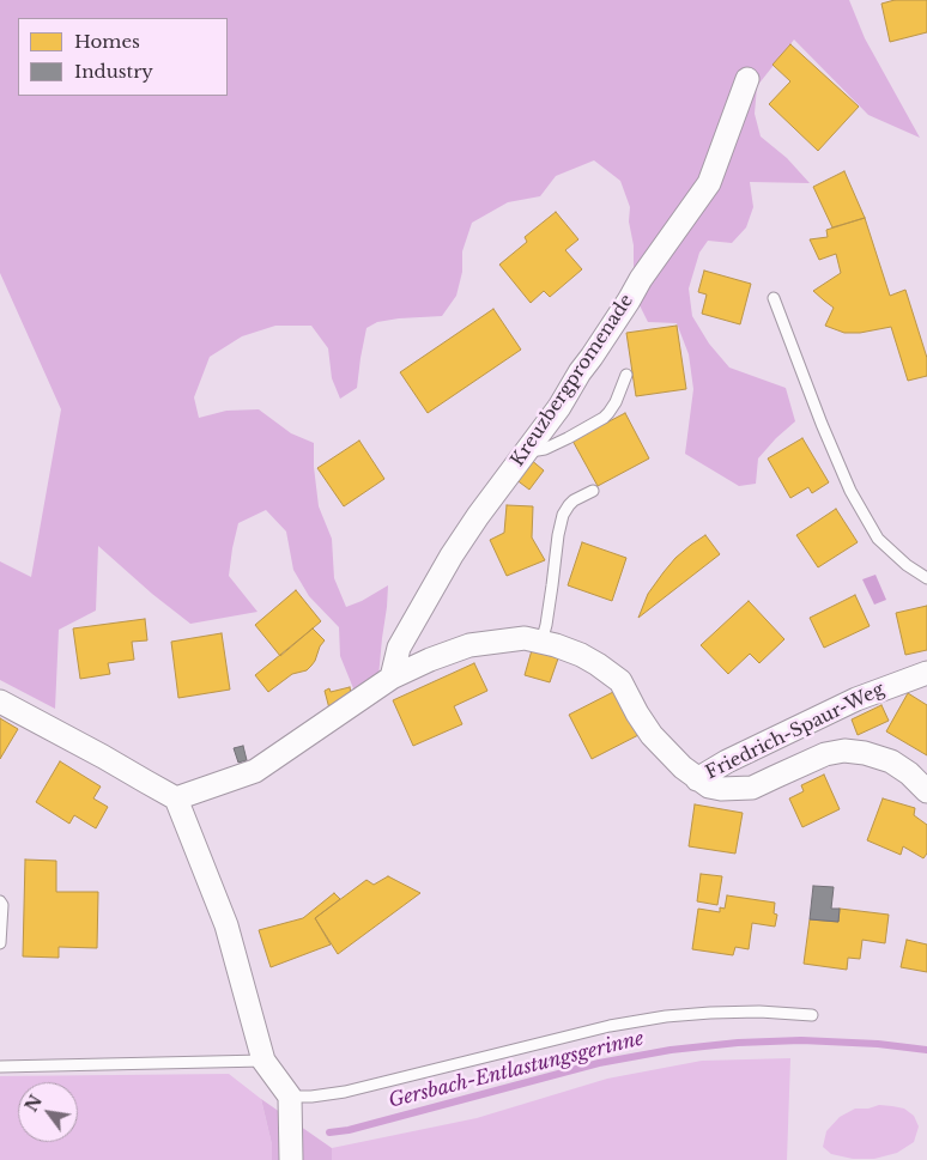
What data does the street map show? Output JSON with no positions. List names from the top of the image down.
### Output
{
  "streets": {
    "street": ["Kreuzbergpromenade", "Friedrich-Spaur-Weg"]
  },
  "water": ["Gersbach-Entlastungsgerinne"],
  "legend": ["Homes", "Industry"],
  "north": "top left"
}
